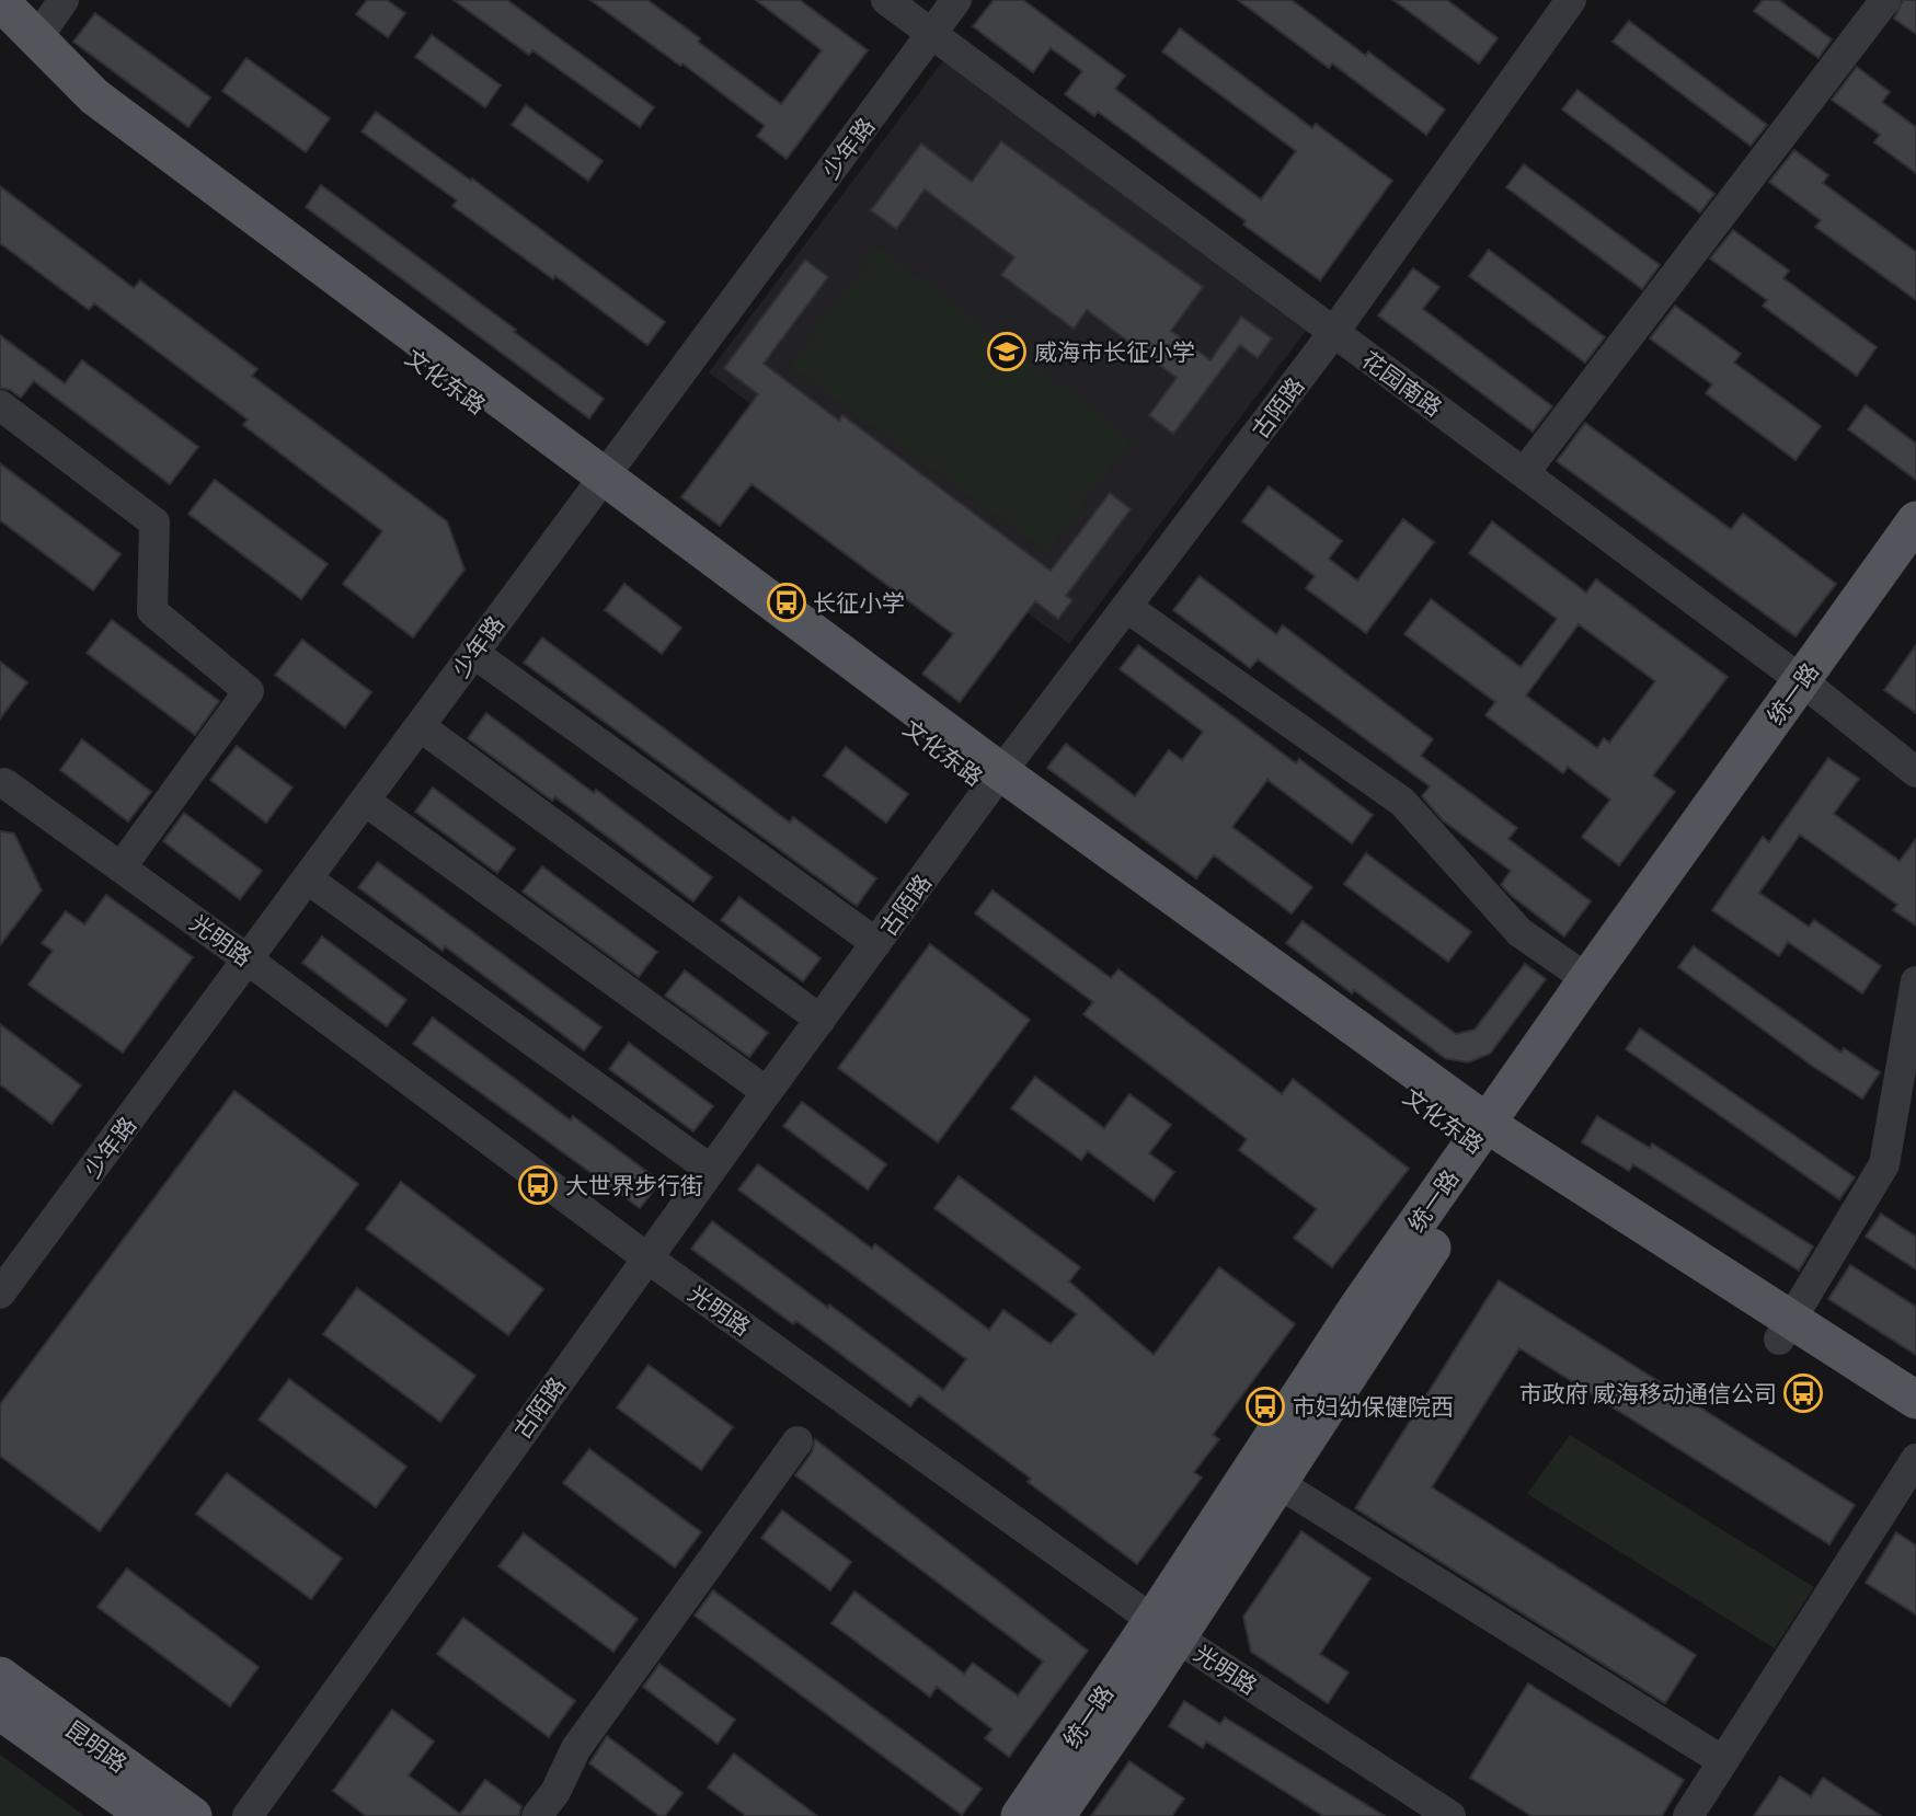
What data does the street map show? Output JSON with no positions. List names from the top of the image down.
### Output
{
  "streets": {
    "main road": ["文化东路", "统一路", "昆明路"],
    "street": [
      "少年路",
      "花园南路",
      "古陌路",
      "光明路"
    ]
  },
  "crossings": [
    ["少年路", "文化东路"],
    ["少年路", "花园南路"],
    ["少年路", "光明路"],
    ["文化东路", "古陌路"],
    ["文化东路", "统一路"],
    ["花园南路", "古陌路"],
    ["花园南路", "统一路"],
    ["古陌路", "光明路"],
    ["统一路", "光明路"]
  ],
  "places": {
    "school or university": ["威海市长征小学"],
    "bus stop": [
      "长征小学",
      "大世界步行街",
      "市政府 威海移动通信公司",
      "市妇幼保健院西"
    ]
  }
}
